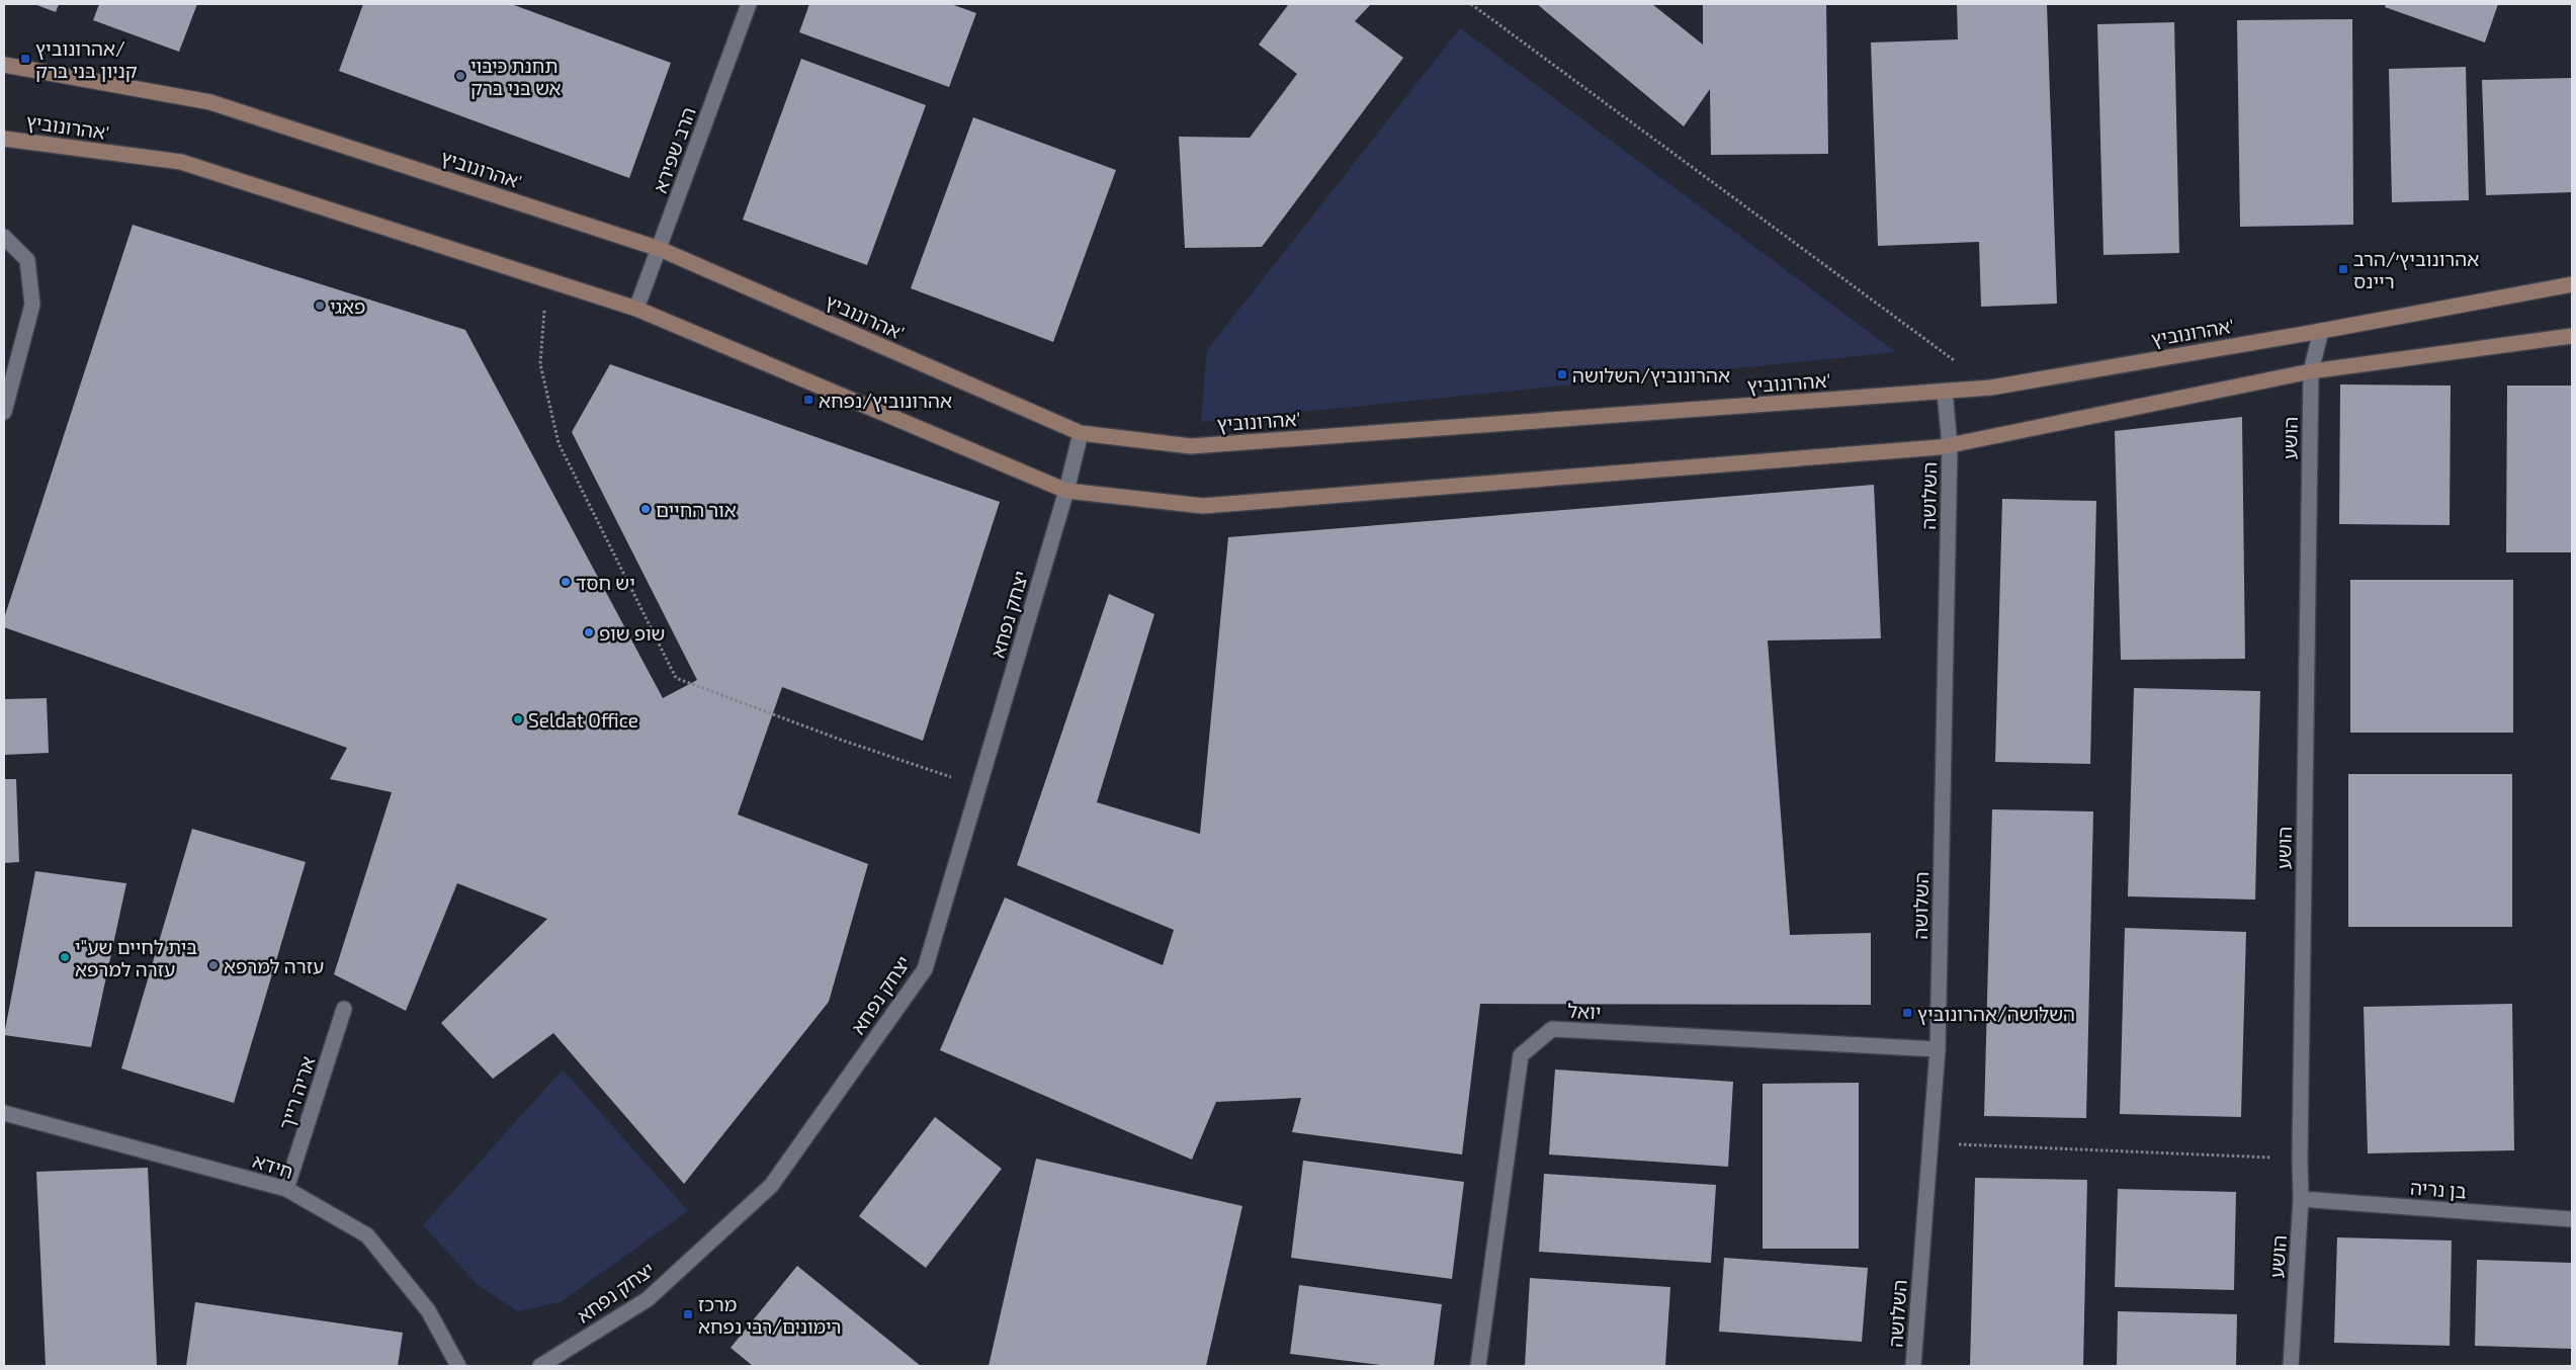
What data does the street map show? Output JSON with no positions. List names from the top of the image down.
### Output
{
  "streets": {
    "street": [
      "אהרונוביץ'",
      "הרב שפירא",
      "הושע",
      "השלושה",
      "יצחק נפחא",
      "יואל",
      "אריה רייך",
      "חידא",
      "בן נריה"
    ]
  },
  "crossings": [
    ["אהרונוביץ'", "הרב שפירא"],
    ["אהרונוביץ'", "הושע"],
    ["אהרונוביץ'", "השלושה"],
    ["אהרונוביץ'", "יצחק נפחא"],
    ["הושע", "בן נריה"],
    ["השלושה", "יואל"],
    ["אריה רייך", "חידא"]
  ],
  "places": {
    "transit": [
      "אהרונוביץ/ קניון בני ברק",
      "אהרונוביץ׳/הרב ריינס",
      "אהרונוביץ/השלושה",
      "אהרונוביץ/נפחא",
      "השלושה/אהרונוביץ",
      "מרכז רימונים/רבי נפחא"
    ],
    "other": [
      "תחנת כיבוי אש בני ברק",
      "פאגי",
      "אור החיים",
      "יש חסד",
      "שופ שופ",
      "Seldat Office",
      "בית לחיים שע\"י עזרה למרפא",
      "עזרה למרפא"
    ]
  }
}
